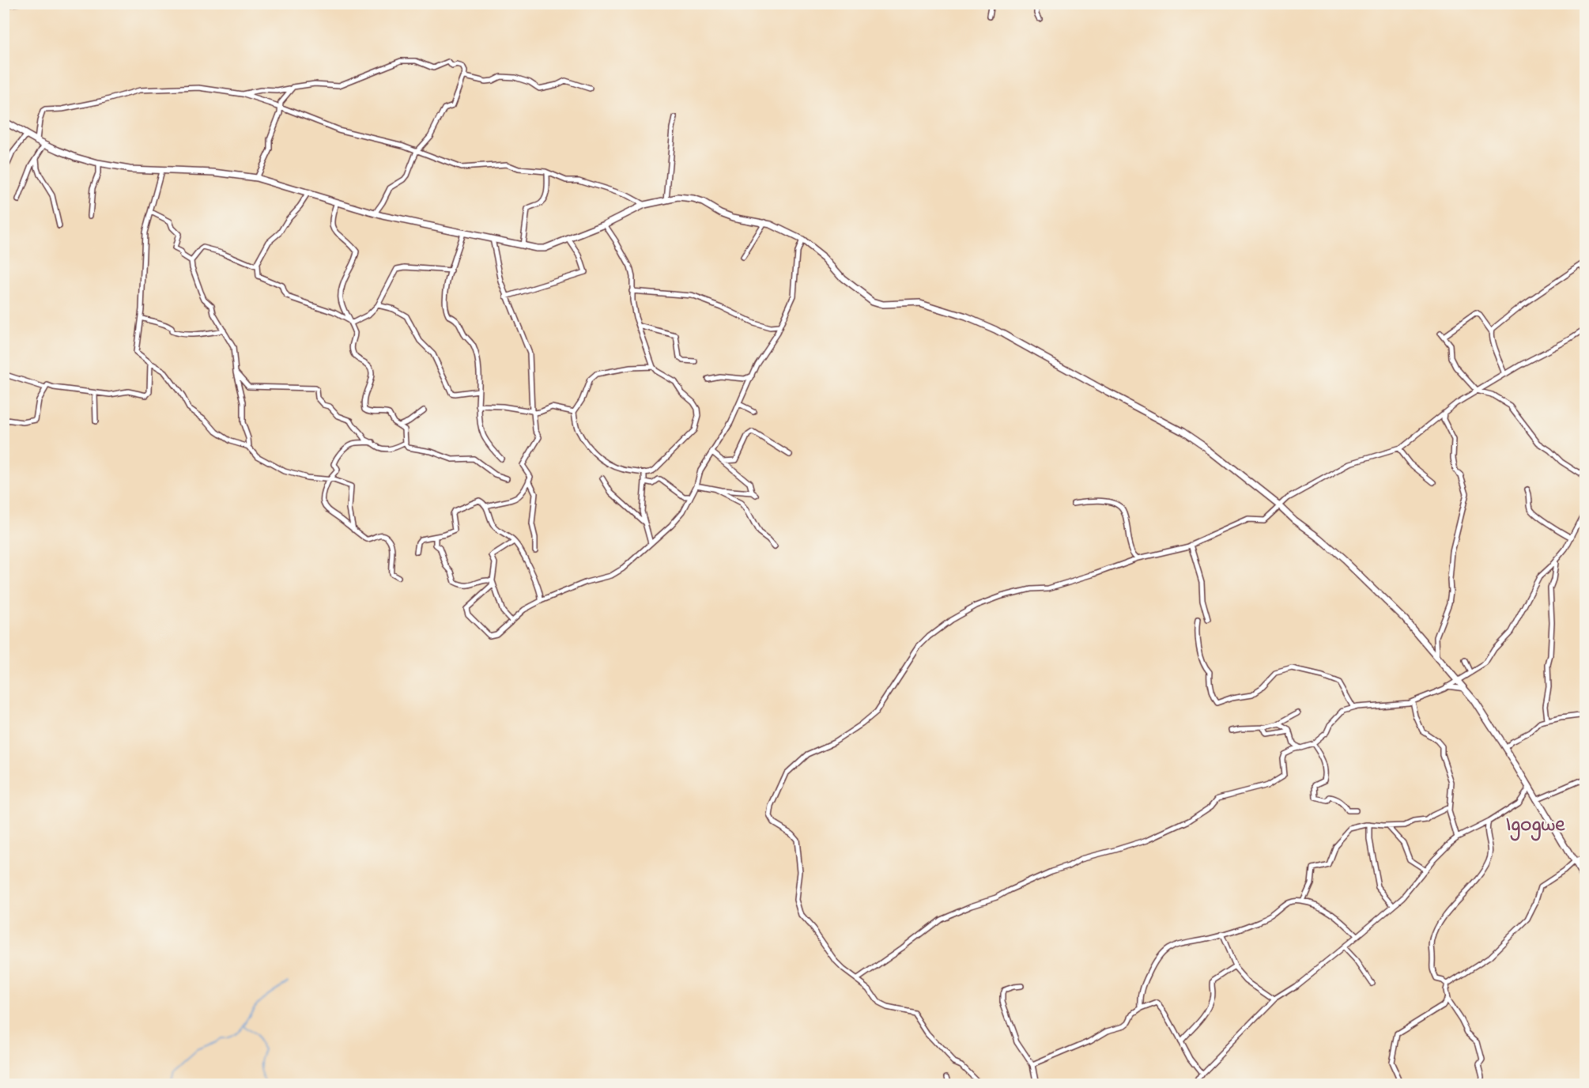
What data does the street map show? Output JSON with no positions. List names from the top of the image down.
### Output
{
  "districts": ["Igogwe"]
}
